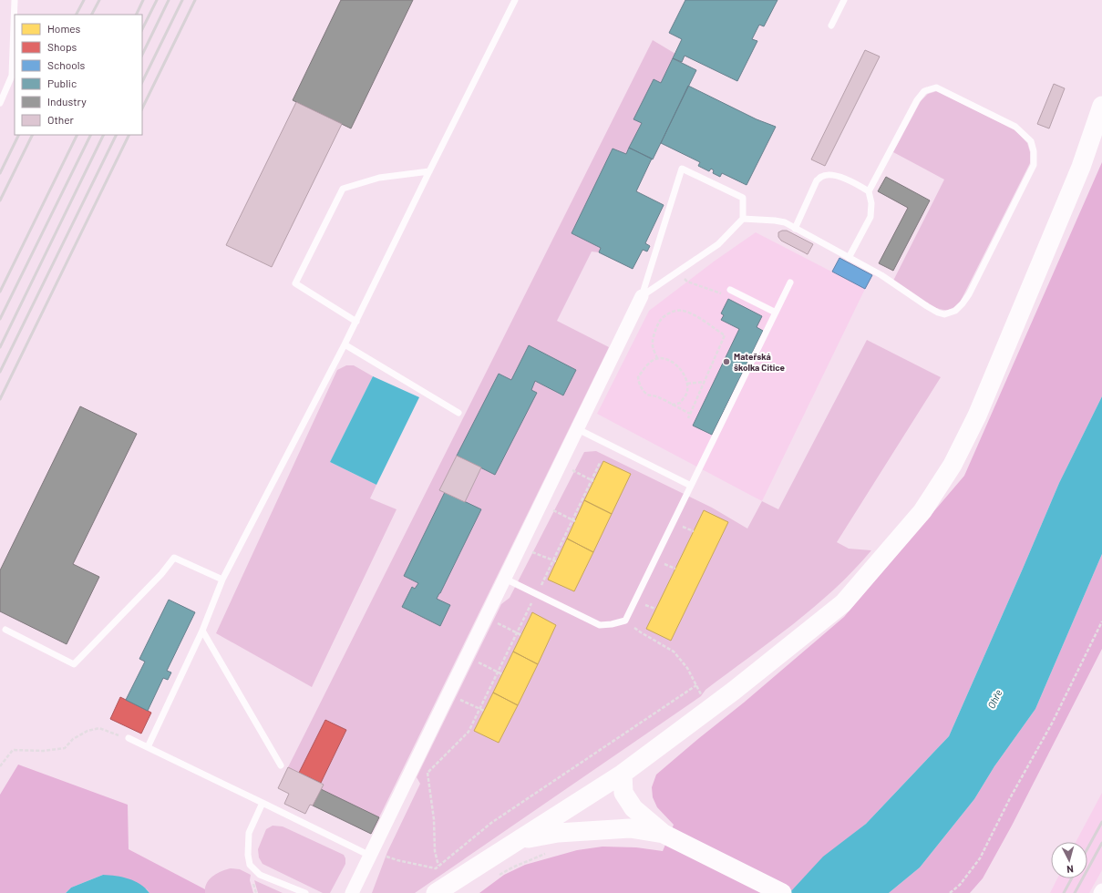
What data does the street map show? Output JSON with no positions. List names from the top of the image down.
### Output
{
  "water": ["Ohře"],
  "places": ["Mateřská školka Citice"],
  "legend": [
    "Homes",
    "Shops",
    "Schools",
    "Public",
    "Industry",
    "Other"
  ],
  "north": "bottom"
}
